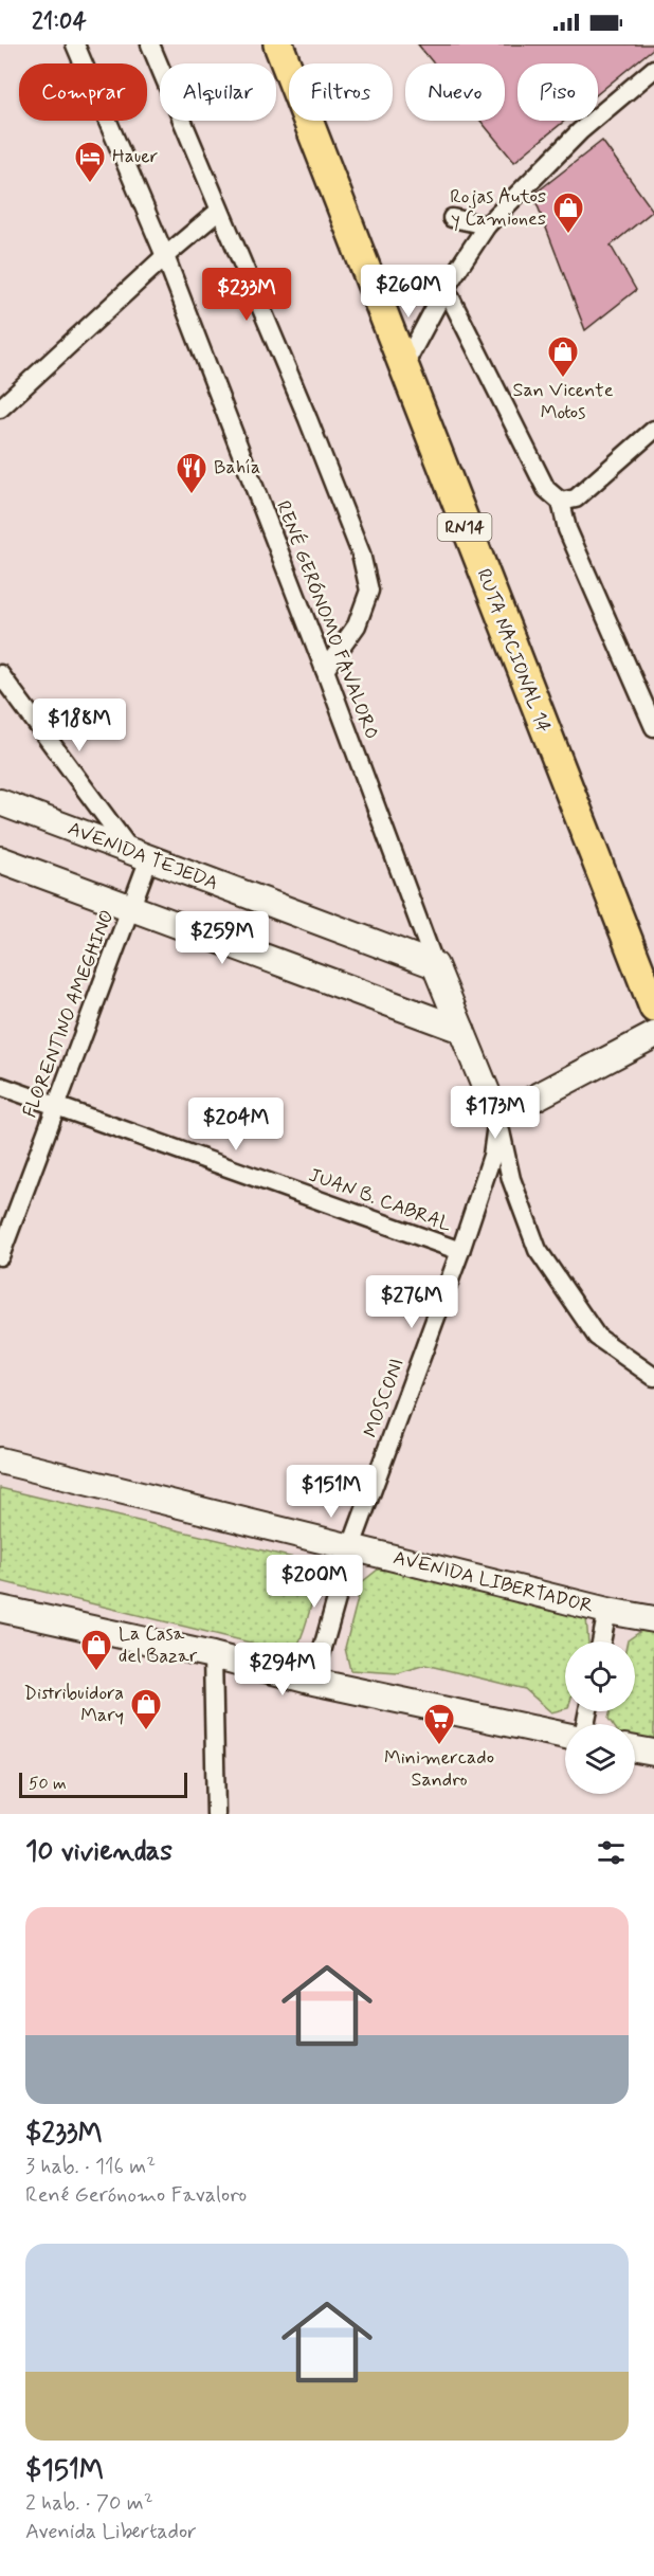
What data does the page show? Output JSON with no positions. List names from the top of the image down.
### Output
{
  "streets": {
    "highway": ["RN14", "RUTA NACIONAL 14"],
    "main road": ["AVENIDA TEJEDA", "AVENIDA LIBERTADOR"],
    "street": [
      "RENÉ GERÓNOMO FAVALORO",
      "FLORENTINO AMEGHINO",
      "JUAN B. CABRAL",
      "MOSCONI"
    ]
  },
  "crossings": [
    ["RENÉ GERÓNOMO FAVALORO", "AVENIDA TEJEDA"],
    ["AVENIDA TEJEDA", "FLORENTINO AMEGHINO"],
    ["FLORENTINO AMEGHINO", "JUAN B. CABRAL"],
    ["JUAN B. CABRAL", "MOSCONI"],
    ["MOSCONI", "AVENIDA LIBERTADOR"]
  ],
  "places": {
    "hotel": ["Hauer"],
    "shop": [
      "Rojas Autos y Camiones",
      "San Vicente Motos",
      "La Casa del Bazar",
      "Distribuidora Mary"
    ],
    "restaurant": ["Bahía"],
    "supermarket": ["Minimercado Sandro"]
  },
  "scale_bar": "50 m",
  "page": {
    "status": "21:04",
    "chip": [
      "Comprar",
      "Alquilar",
      "Filtros",
      "Nuevo",
      "Piso"
    ],
    "price": [
      "$260M",
      "$233M",
      "$188M",
      "$259M",
      "$173M",
      "$204M",
      "$276M",
      "$151M",
      "$200M",
      "$294M"
    ],
    "scale": "50 m",
    "heading": "10 viviendas",
    "list": [
      {
        "name": "$233M",
        "note": "3 hab. · 116 m² · René Gerónomo Favaloro"
      },
      {
        "name": "$151M",
        "note": "2 hab. · 70 m² · Avenida Libertador"
      }
    ]
  }
}
